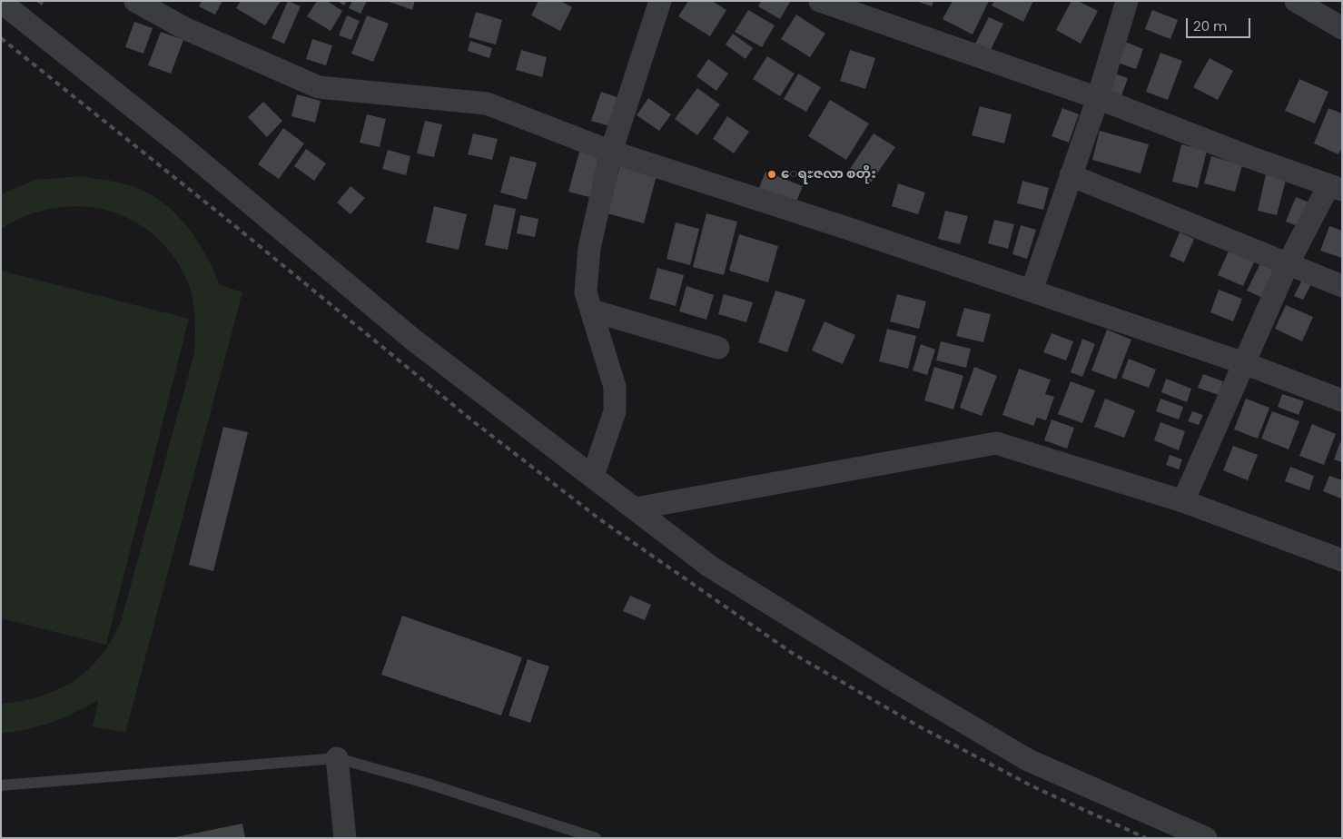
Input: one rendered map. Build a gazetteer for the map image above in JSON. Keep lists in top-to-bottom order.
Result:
{
  "places": ["ေရႊဇလာ စတိုး"],
  "scale_bar": "20 m"
}
